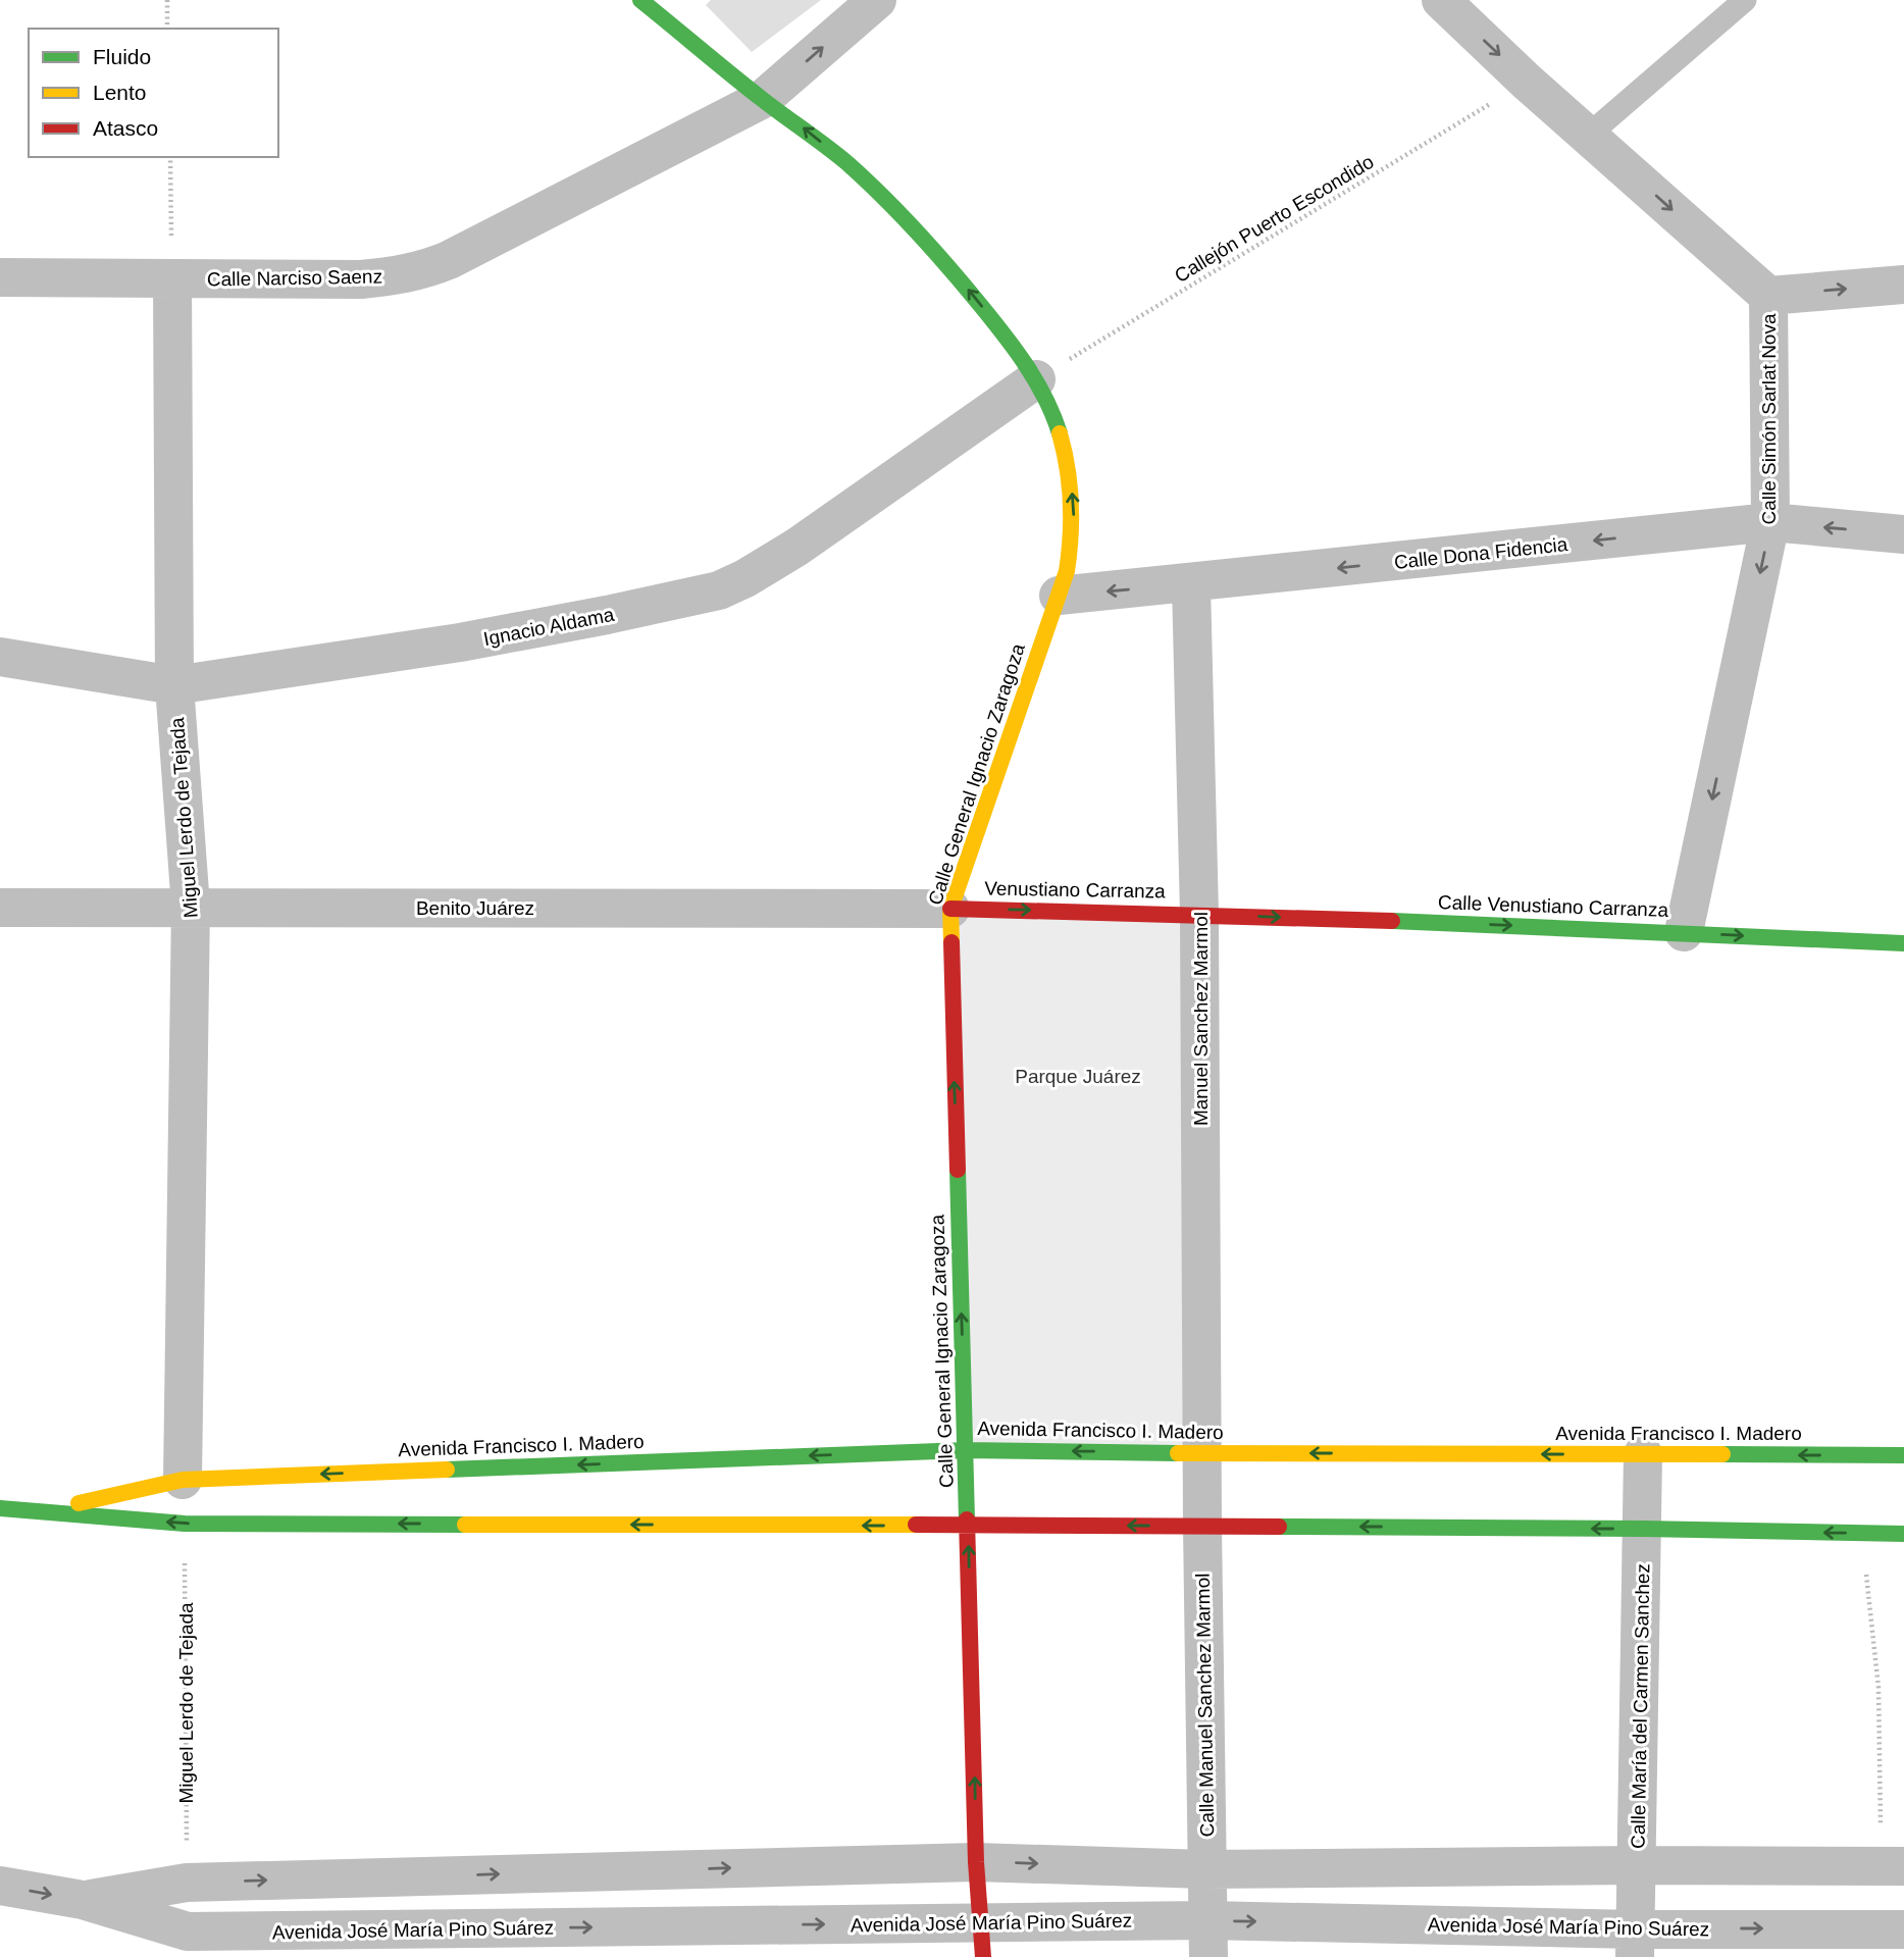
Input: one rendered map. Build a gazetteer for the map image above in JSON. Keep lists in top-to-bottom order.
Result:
{
  "streets": {
    "street": [
      "Calle Narciso Saenz",
      "Calle Simón Sarlat Nova",
      "Calle Dona Fidencia",
      "Ignacio Aldama",
      "Calle General Ignacio Zaragoza",
      "Miguel Lerdo de Tejada",
      "Venustiano Carranza",
      "Calle Venustiano Carranza",
      "Benito Juárez",
      "Manuel Sanchez Marmol",
      "Avenida Francisco I. Madero",
      "Calle Manuel Sanchez Marmol",
      "Calle María del Carmen Sanchez",
      "Avenida José María Pino Suárez"
    ],
    "path": ["Callejón Puerto Escondido"]
  },
  "crossings": [
    ["Callejón Puerto Escondido", "Calle Simón Sarlat Nova"],
    ["Callejón Puerto Escondido", "Ignacio Aldama"],
    ["Callejón Puerto Escondido", "Calle General Ignacio Zaragoza"],
    ["Calle Narciso Saenz", "Calle General Ignacio Zaragoza"],
    ["Calle Narciso Saenz", "Miguel Lerdo de Tejada"],
    ["Calle Simón Sarlat Nova", "Calle Dona Fidencia"],
    ["Calle Simón Sarlat Nova", "Calle Venustiano Carranza"],
    ["Calle Dona Fidencia", "Calle General Ignacio Zaragoza"],
    ["Calle Dona Fidencia", "Manuel Sanchez Marmol"],
    ["Ignacio Aldama", "Calle General Ignacio Zaragoza"],
    ["Ignacio Aldama", "Miguel Lerdo de Tejada"],
    ["Calle General Ignacio Zaragoza", "Venustiano Carranza"],
    ["Calle General Ignacio Zaragoza", "Benito Juárez"],
    ["Calle General Ignacio Zaragoza", "Avenida Francisco I. Madero"],
    ["Calle General Ignacio Zaragoza", "Avenida José María Pino Suárez"],
    ["Miguel Lerdo de Tejada", "Benito Juárez"],
    ["Miguel Lerdo de Tejada", "Avenida Francisco I. Madero"],
    ["Miguel Lerdo de Tejada", "Avenida José María Pino Suárez"],
    ["Venustiano Carranza", "Calle Venustiano Carranza"],
    ["Venustiano Carranza", "Benito Juárez"],
    ["Venustiano Carranza", "Manuel Sanchez Marmol"],
    ["Calle Venustiano Carranza", "Manuel Sanchez Marmol"],
    ["Manuel Sanchez Marmol", "Avenida Francisco I. Madero"],
    ["Manuel Sanchez Marmol", "Calle Manuel Sanchez Marmol"],
    ["Avenida Francisco I. Madero", "Calle Manuel Sanchez Marmol"],
    ["Avenida Francisco I. Madero", "Calle María del Carmen Sanchez"],
    ["Calle Manuel Sanchez Marmol", "Avenida José María Pino Suárez"],
    ["Calle María del Carmen Sanchez", "Avenida José María Pino Suárez"]
  ],
  "one_way": [
    "Calle Simón Sarlat Nova",
    "Calle Dona Fidencia",
    "Calle General Ignacio Zaragoza",
    "Venustiano Carranza",
    "Calle Venustiano Carranza",
    "Avenida Francisco I. Madero"
  ],
  "parks": ["Parque Juárez"],
  "legend": ["Fluido", "Lento", "Atasco"]
}
